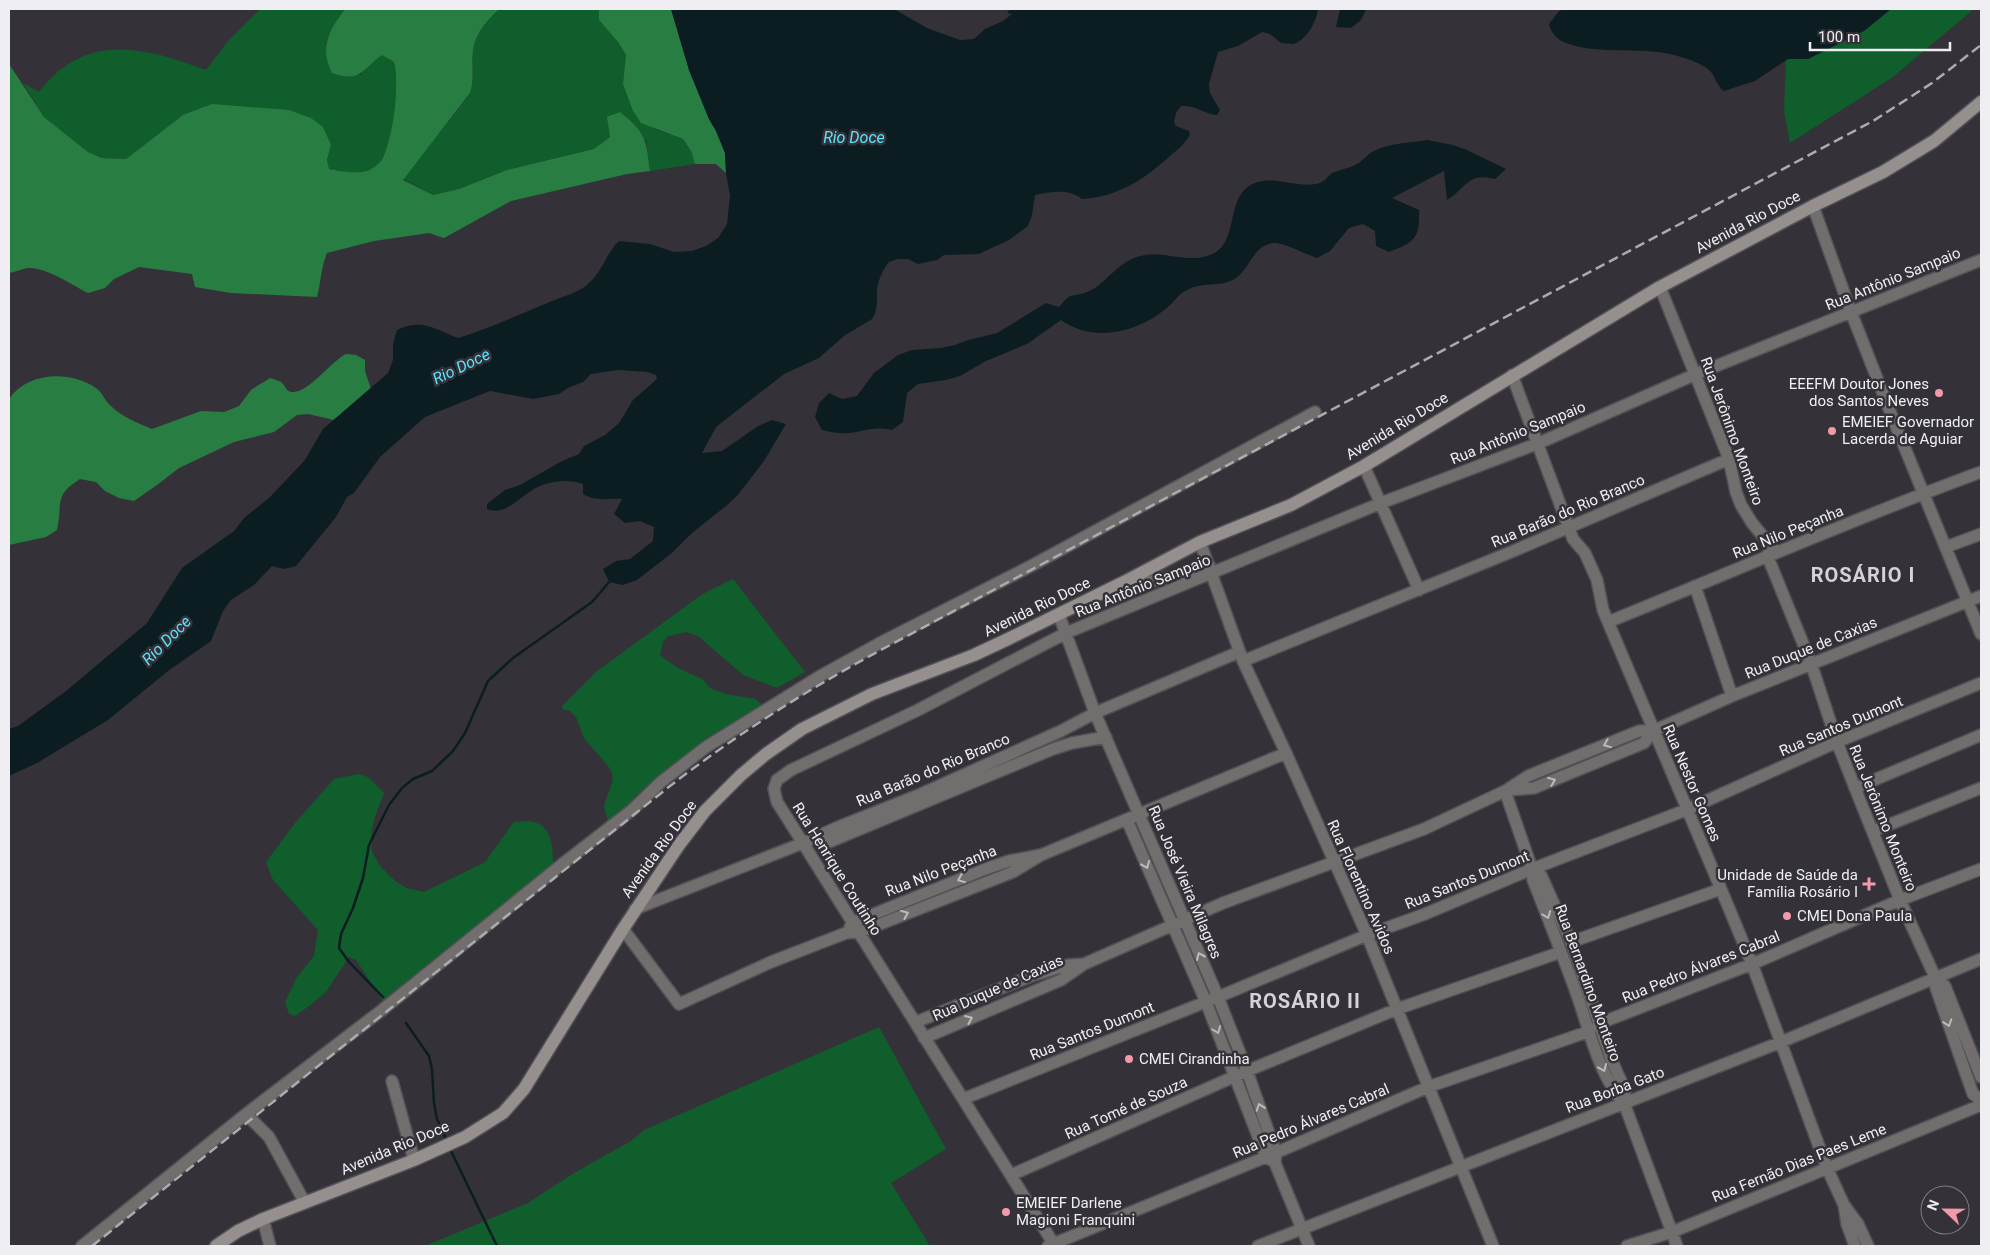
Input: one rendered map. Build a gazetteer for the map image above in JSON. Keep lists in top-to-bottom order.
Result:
{
  "streets": {
    "street": [
      "Avenida Rio Doce",
      "Rua Antônio Sampaio",
      "Rua Jerônimo Monteiro",
      "Rua Barão do Rio Branco",
      "Rua Nilo Peçanha",
      "Rua Duque de Caxias",
      "Rua Santos Dumont",
      "Rua Nestor Gomes",
      "Rua Henrique Coutinho",
      "Rua José Vieira Milagres",
      "Rua Florentino Avidos",
      "Rua Pedro Álvares Cabral",
      "Rua Bernardino Monteiro",
      "Rua Borba Gato",
      "Rua Tomé de Souza",
      "Rua Fernão Dias Paes Leme"
    ]
  },
  "crossings": [
    ["Avenida Rio Doce", "Rua Jerônimo Monteiro"],
    ["Avenida Rio Doce", "Rua Barão do Rio Branco"],
    ["Avenida Rio Doce", "Rua Nilo Peçanha"],
    ["Avenida Rio Doce", "Rua Nestor Gomes"],
    ["Avenida Rio Doce", "Rua José Vieira Milagres"],
    ["Avenida Rio Doce", "Rua Florentino Avidos"],
    ["Rua Antônio Sampaio", "Rua Jerônimo Monteiro"],
    ["Rua Antônio Sampaio", "Rua Nestor Gomes"],
    ["Rua Antônio Sampaio", "Rua Henrique Coutinho"],
    ["Rua Antônio Sampaio", "Rua José Vieira Milagres"],
    ["Rua Antônio Sampaio", "Rua Florentino Avidos"],
    ["Rua Jerônimo Monteiro", "Rua Barão do Rio Branco"],
    ["Rua Jerônimo Monteiro", "Rua Nilo Peçanha"],
    ["Rua Jerônimo Monteiro", "Rua Duque de Caxias"],
    ["Rua Jerônimo Monteiro", "Rua Santos Dumont"],
    ["Rua Jerônimo Monteiro", "Rua Pedro Álvares Cabral"],
    ["Rua Jerônimo Monteiro", "Rua Borba Gato"],
    ["Rua Barão do Rio Branco", "Rua Nestor Gomes"],
    ["Rua Barão do Rio Branco", "Rua Henrique Coutinho"],
    ["Rua Barão do Rio Branco", "Rua José Vieira Milagres"],
    ["Rua Barão do Rio Branco", "Rua Florentino Avidos"],
    ["Rua Nilo Peçanha", "Rua Nestor Gomes"],
    ["Rua Nilo Peçanha", "Rua Henrique Coutinho"],
    ["Rua Nilo Peçanha", "Rua José Vieira Milagres"],
    ["Rua Nilo Peçanha", "Rua Florentino Avidos"],
    ["Rua Duque de Caxias", "Rua Nestor Gomes"],
    ["Rua Duque de Caxias", "Rua Henrique Coutinho"],
    ["Rua Duque de Caxias", "Rua José Vieira Milagres"],
    ["Rua Duque de Caxias", "Rua Florentino Avidos"],
    ["Rua Duque de Caxias", "Rua Bernardino Monteiro"],
    ["Rua Santos Dumont", "Rua Nestor Gomes"],
    ["Rua Santos Dumont", "Rua Henrique Coutinho"],
    ["Rua Santos Dumont", "Rua José Vieira Milagres"],
    ["Rua Santos Dumont", "Rua Florentino Avidos"],
    ["Rua Santos Dumont", "Rua Bernardino Monteiro"],
    ["Rua Nestor Gomes", "Rua Pedro Álvares Cabral"],
    ["Rua Nestor Gomes", "Rua Borba Gato"],
    ["Rua Nestor Gomes", "Rua Fernão Dias Paes Leme"],
    ["Rua Henrique Coutinho", "Rua José Vieira Milagres"],
    ["Rua Henrique Coutinho", "Rua Pedro Álvares Cabral"],
    ["Rua Henrique Coutinho", "Rua Tomé de Souza"],
    ["Rua José Vieira Milagres", "Rua Pedro Álvares Cabral"],
    ["Rua José Vieira Milagres", "Rua Borba Gato"],
    ["Rua José Vieira Milagres", "Rua Tomé de Souza"],
    ["Rua Florentino Avidos", "Rua Pedro Álvares Cabral"],
    ["Rua Florentino Avidos", "Rua Borba Gato"],
    ["Rua Florentino Avidos", "Rua Tomé de Souza"],
    ["Rua Pedro Álvares Cabral", "Rua Bernardino Monteiro"],
    ["Rua Bernardino Monteiro", "Rua Borba Gato"],
    ["Rua Bernardino Monteiro", "Rua Tomé de Souza"],
    ["Rua Bernardino Monteiro", "Rua Fernão Dias Paes Leme"]
  ],
  "districts": ["ROSÁRIO I", "ROSÁRIO II"],
  "water": ["Rio Doce"],
  "places": {
    "other": [
      "EEEFM Doutor Jones dos Santos Neves",
      "EMEIEF Governador Lacerda de Aguiar",
      "CMEI Dona Paula",
      "CMEI Cirandinha",
      "EMEIEF Darlene Magioni Franquini"
    ],
    "health": ["Unidade de Saúde da Família Rosário I"]
  },
  "scale_bar": "100 m",
  "north": "left"
}
